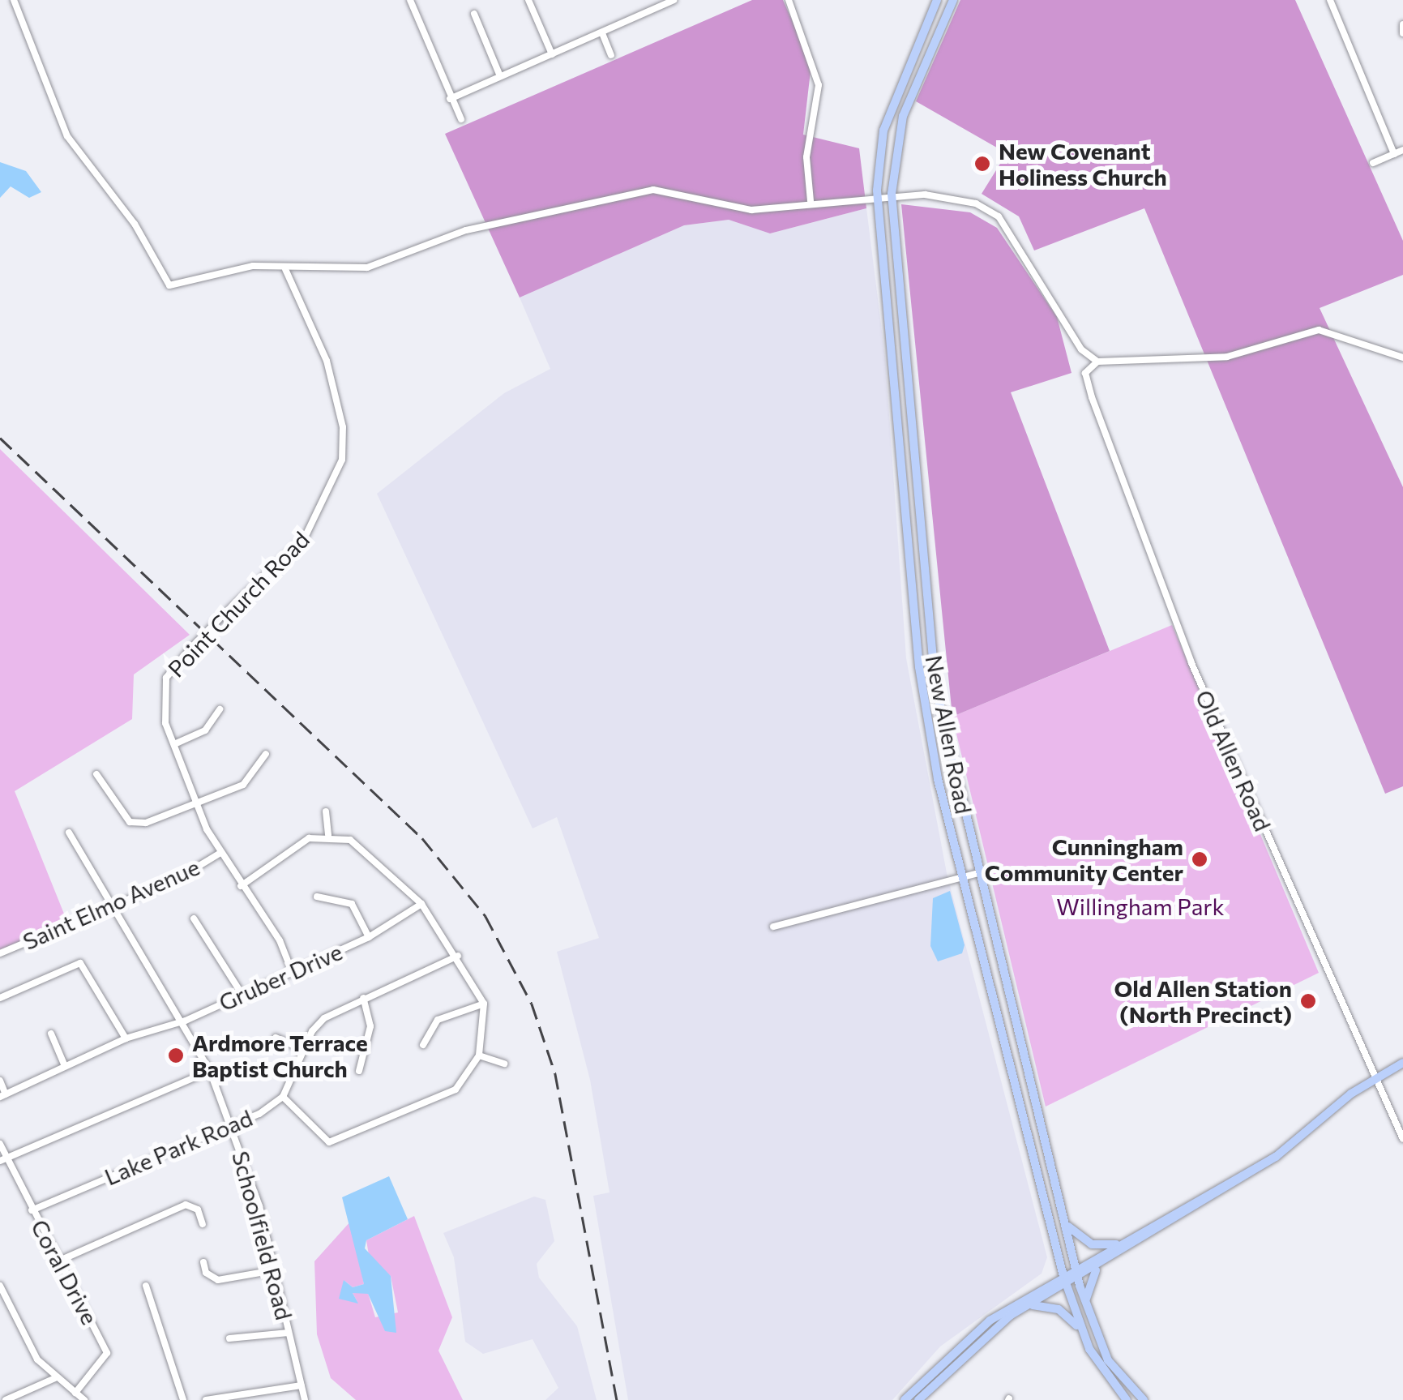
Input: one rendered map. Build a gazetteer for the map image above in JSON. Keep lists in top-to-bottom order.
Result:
{
  "streets": {
    "main road": ["New Allen Road"],
    "street": [
      "Point Church Road",
      "Old Allen Road",
      "Saint Elmo Avenue",
      "Gruber Drive",
      "Lake Park Road",
      "Schoolfield Road",
      "Coral Drive"
    ]
  },
  "crossings": [
    ["Point Church Road", "Saint Elmo Avenue"],
    ["Point Church Road", "Gruber Drive"],
    ["Saint Elmo Avenue", "Schoolfield Road"],
    ["Gruber Drive", "Schoolfield Road"],
    ["Lake Park Road", "Schoolfield Road"],
    ["Lake Park Road", "Coral Drive"]
  ],
  "parks": ["Willingham Park"],
  "places": [
    "New Covenant Holiness Church",
    "Cunningham Community Center",
    "Old Allen Station (North Precinct)",
    "Ardmore Terrace Baptist Church"
  ]
}
